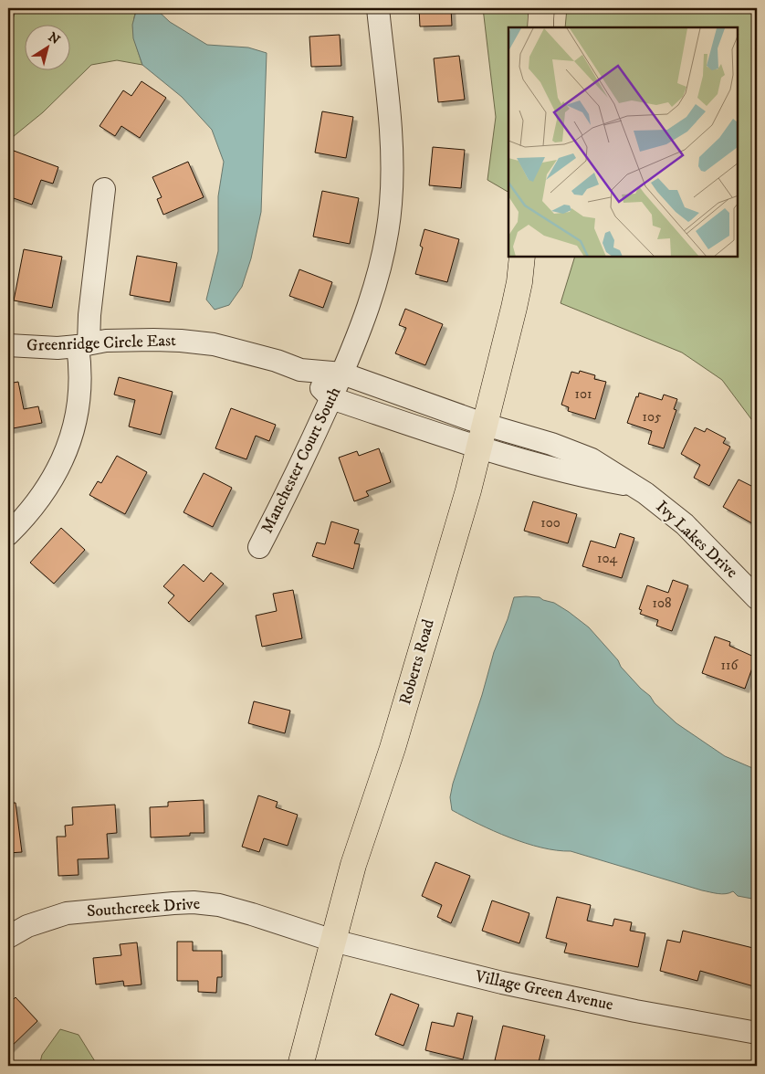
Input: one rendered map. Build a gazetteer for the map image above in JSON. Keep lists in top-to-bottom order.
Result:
{
  "streets": {
    "main road": ["Roberts Road"],
    "street": [
      "Greenridge Circle East",
      "Manchester Court South",
      "Ivy Lakes Drive",
      "Southcreek Drive",
      "Village Green Avenue"
    ]
  },
  "crossings": [
    ["Greenridge Circle East", "Manchester Court South"],
    ["Greenridge Circle East", "Ivy Lakes Drive"],
    ["Greenridge Circle East", "Roberts Road"],
    ["Ivy Lakes Drive", "Roberts Road"],
    ["Roberts Road", "Southcreek Drive"],
    ["Roberts Road", "Village Green Avenue"],
    ["Southcreek Drive", "Village Green Avenue"]
  ],
  "house_numbers": [
    "101",
    "105",
    "100",
    "104",
    "108",
    "116"
  ],
  "north": "top right"
}
